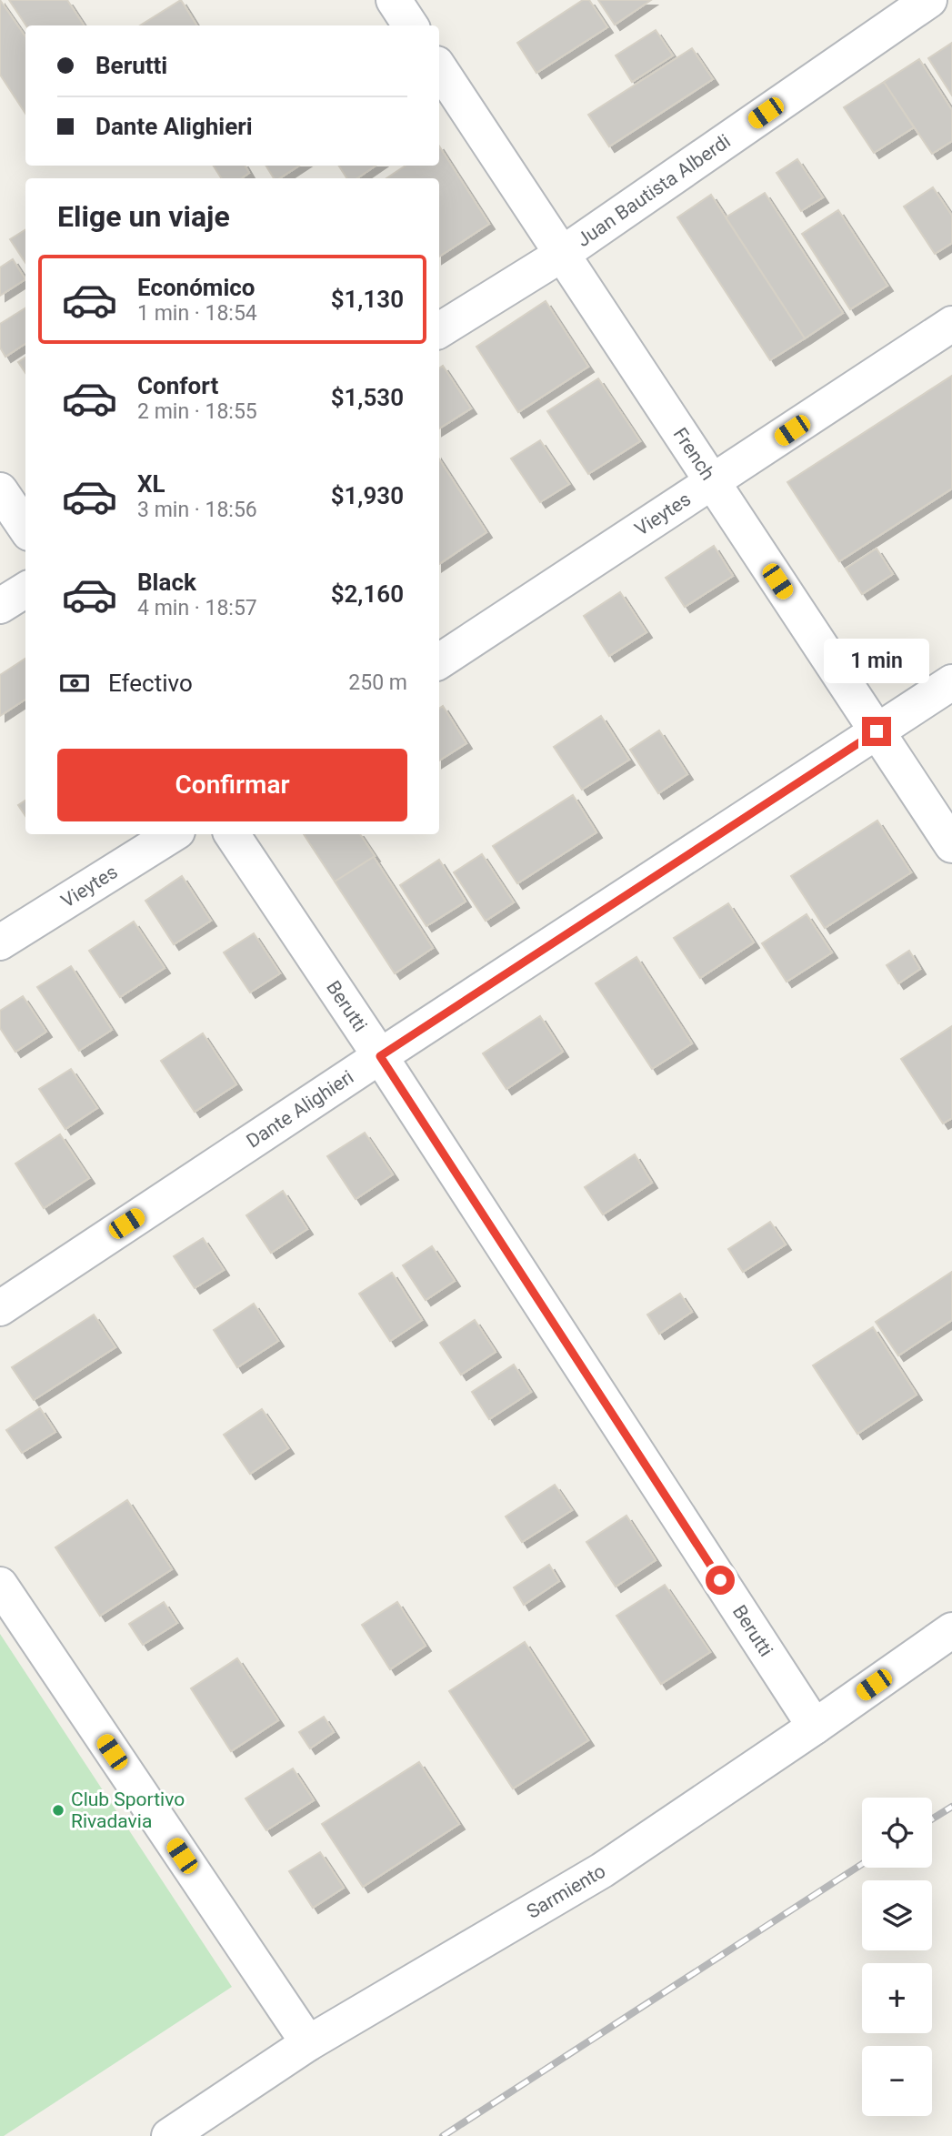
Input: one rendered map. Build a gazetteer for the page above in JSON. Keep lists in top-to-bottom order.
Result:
{
  "streets": {
    "street": [
      "Juan Bautista Alberdi",
      "French",
      "Vieytes",
      "Berutti",
      "Dante Alighieri",
      "Sarmiento"
    ]
  },
  "crossings": [
    ["Juan Bautista Alberdi", "French"],
    ["French", "Vieytes"],
    ["French", "Dante Alighieri"],
    ["Berutti", "Dante Alighieri"],
    ["Berutti", "Sarmiento"]
  ],
  "places": ["Club Sportivo Rivadavia"],
  "page": {
    "banner": ["Berutti", "Dante Alighieri"],
    "heading": "Elige un viaje",
    "list": [
      {
        "name": "Económico",
        "note": "1 min · 18:54",
        "value": "$1,130"
      },
      {
        "name": "Confort",
        "note": "2 min · 18:55",
        "value": "$1,530"
      },
      {
        "name": "XL",
        "note": "3 min · 18:56",
        "value": "$1,930"
      },
      {
        "name": "Black",
        "note": "4 min · 18:57",
        "value": "$2,160"
      }
    ],
    "bubble": "1 min",
    "pay": ["Efectivo", "250 m"],
    "buttons": "Confirmar",
    "map_buttons": ["+", "−"]
  }
}
